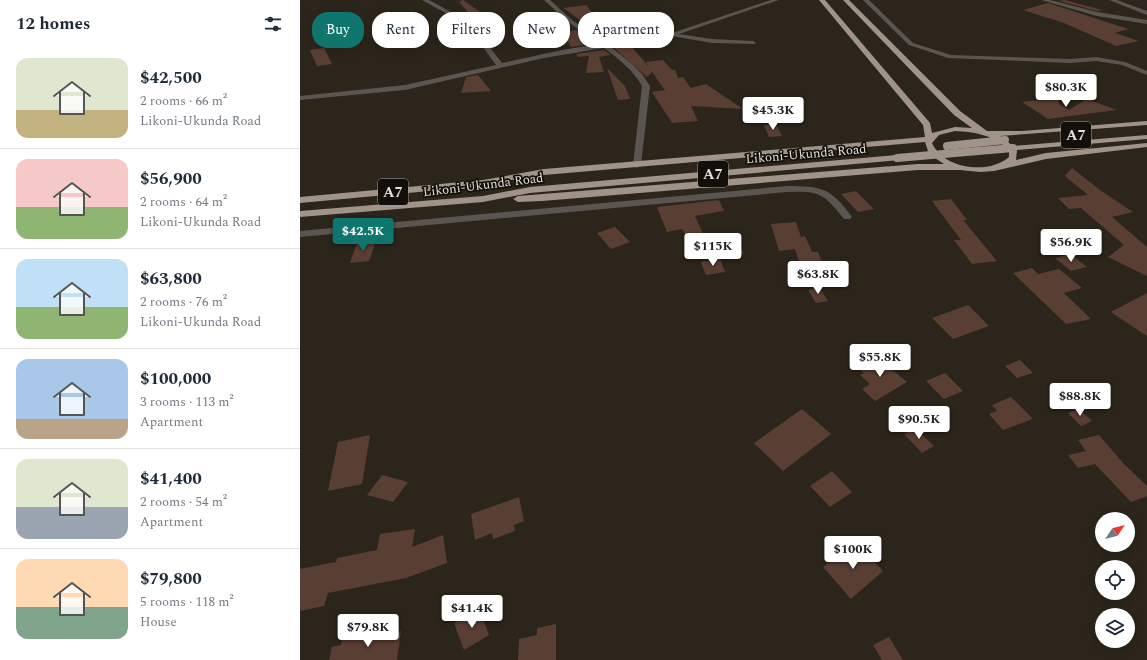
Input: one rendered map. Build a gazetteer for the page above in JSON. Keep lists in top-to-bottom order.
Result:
{
  "streets": {
    "highway": ["A7", "Likoni-Ukunda Road"]
  },
  "north": "top right",
  "page": {
    "heading": "12 homes",
    "chip": [
      "Buy",
      "Rent",
      "Filters",
      "New",
      "Apartment"
    ],
    "list": [
      {
        "name": "$42,500",
        "note": "2 rooms · 66 m² · Likoni-Ukunda Road"
      },
      {
        "name": "$56,900",
        "note": "2 rooms · 64 m² · Likoni-Ukunda Road"
      },
      {
        "name": "$63,800",
        "note": "2 rooms · 76 m² · Likoni-Ukunda Road"
      },
      {
        "name": "$100,000",
        "note": "3 rooms · 113 m² · Apartment"
      },
      {
        "name": "$41,400",
        "note": "2 rooms · 54 m² · Apartment"
      },
      {
        "name": "$79,800",
        "note": "5 rooms · 118 m² · House"
      }
    ],
    "price": [
      "$80.3K",
      "$45.3K",
      "$42.5K",
      "$56.9K",
      "$115K",
      "$63.8K",
      "$55.8K",
      "$88.8K",
      "$90.5K",
      "$100K",
      "$41.4K",
      "$79.8K"
    ]
  }
}
